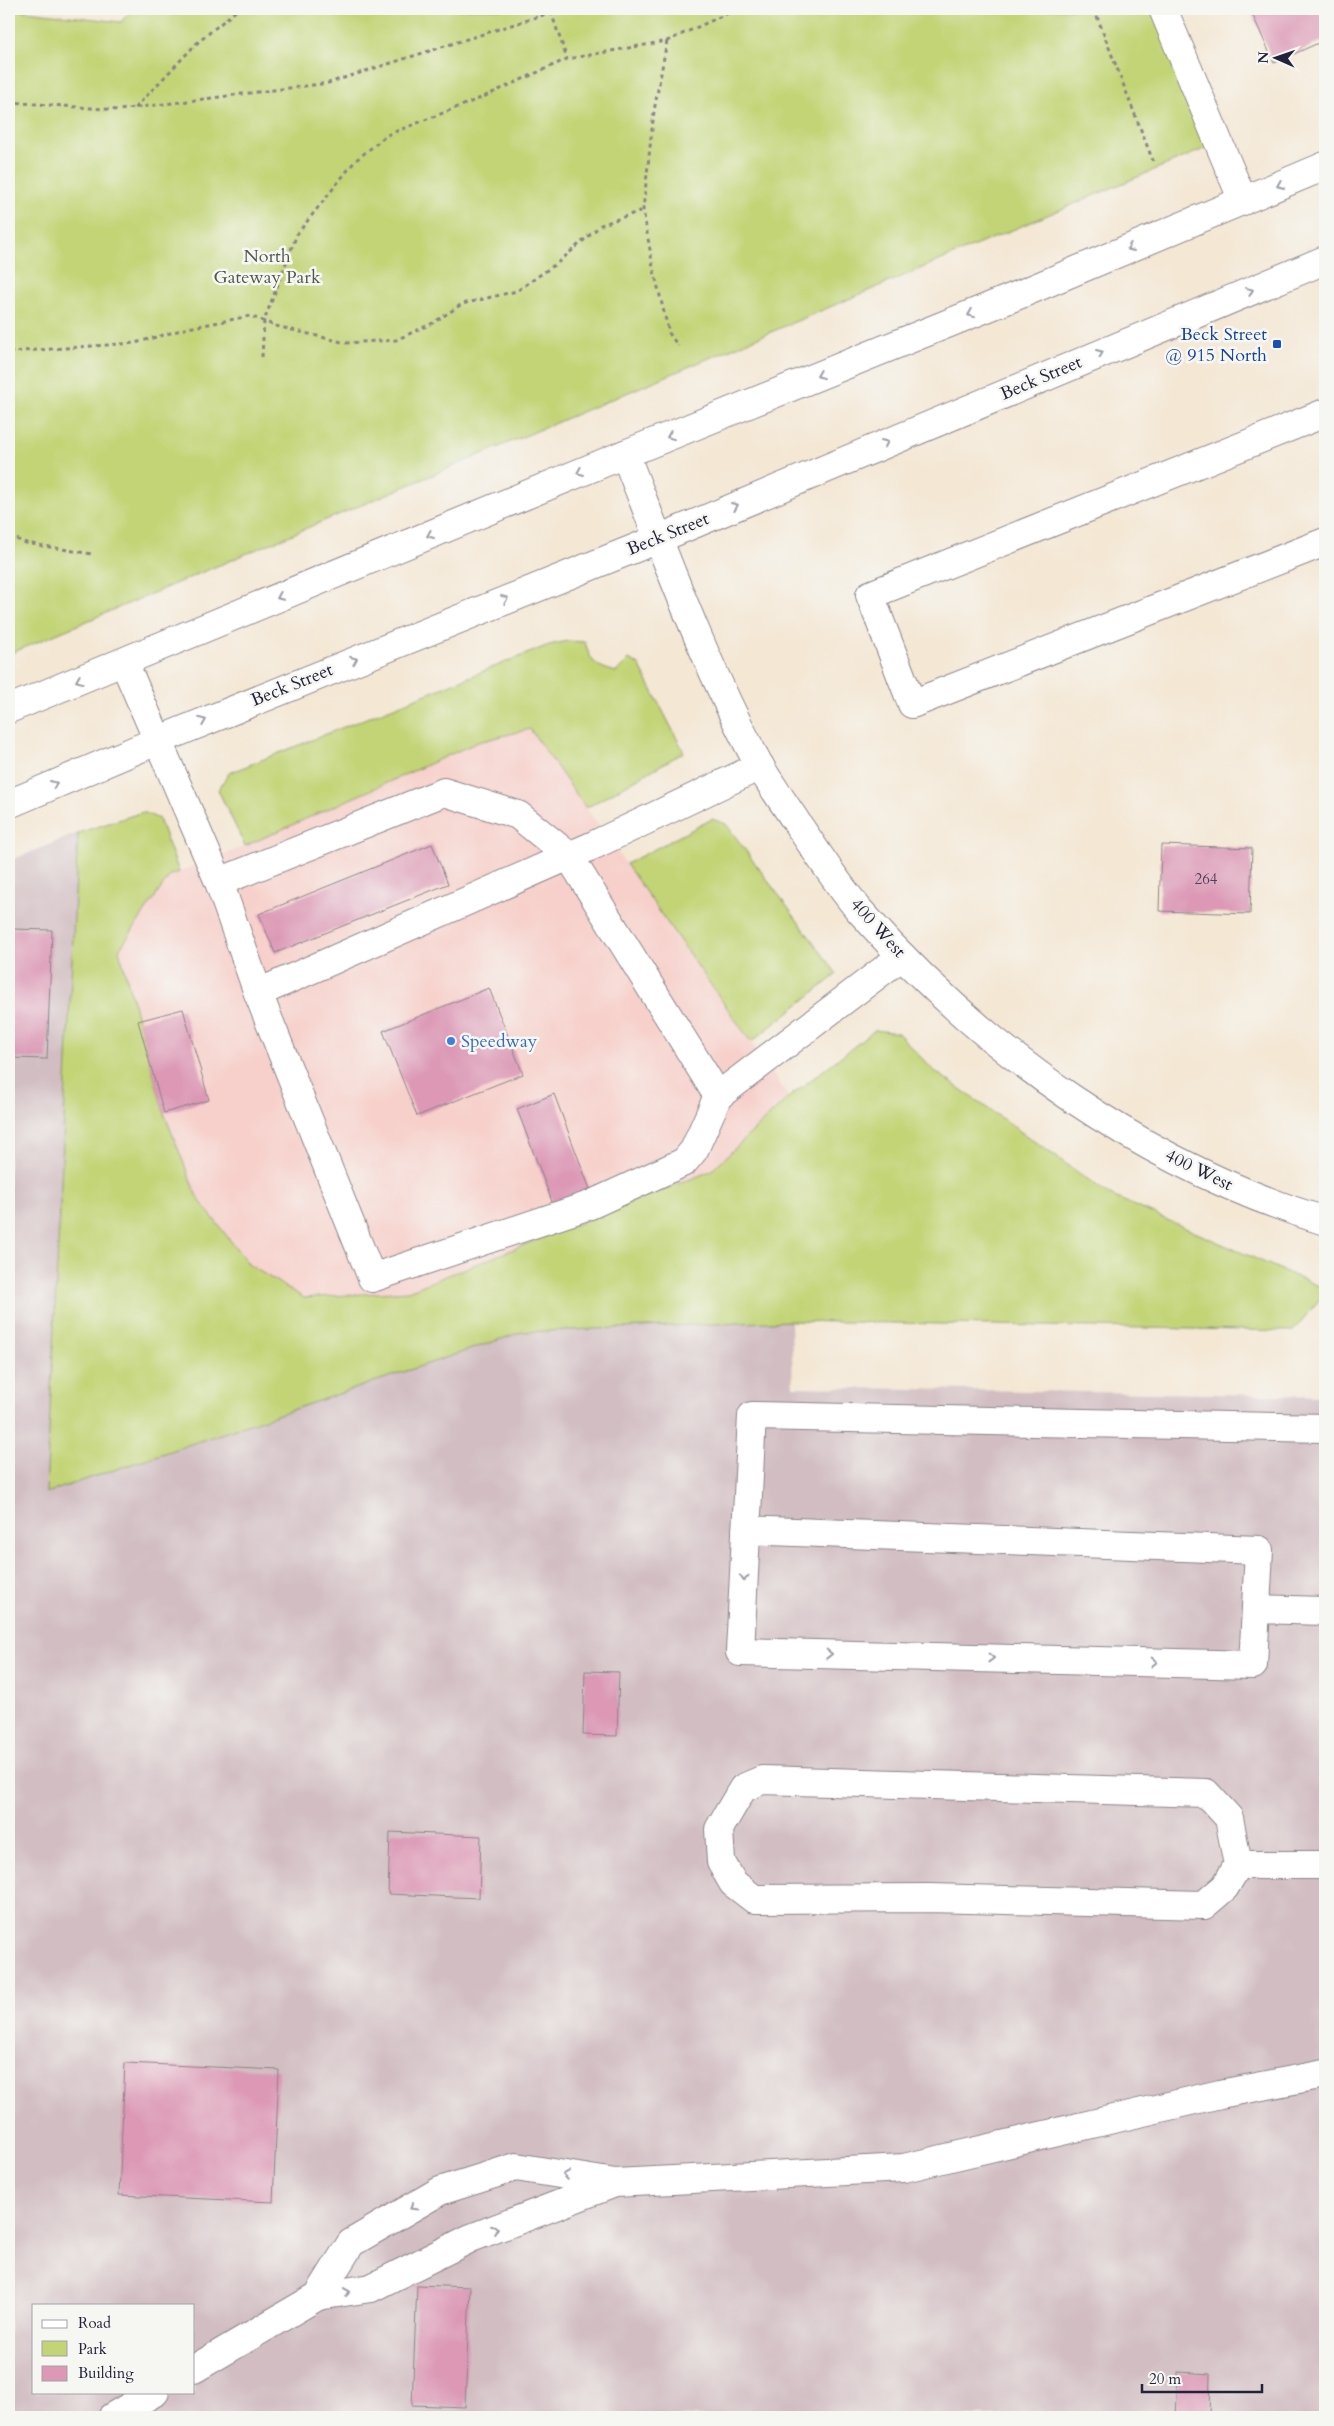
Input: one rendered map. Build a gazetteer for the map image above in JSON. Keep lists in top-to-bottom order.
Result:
{
  "streets": {
    "main road": ["Beck Street", "400 West"]
  },
  "crossings": [
    ["Beck Street", "400 West"]
  ],
  "parks": ["North Gateway Park"],
  "places": {
    "transit": ["Beck Street @ 915 North"],
    "other": ["Speedway"]
  },
  "house_numbers": ["264"],
  "legend": ["Road", "Park", "Building"],
  "scale_bar": "20 m",
  "north": "left"
}
